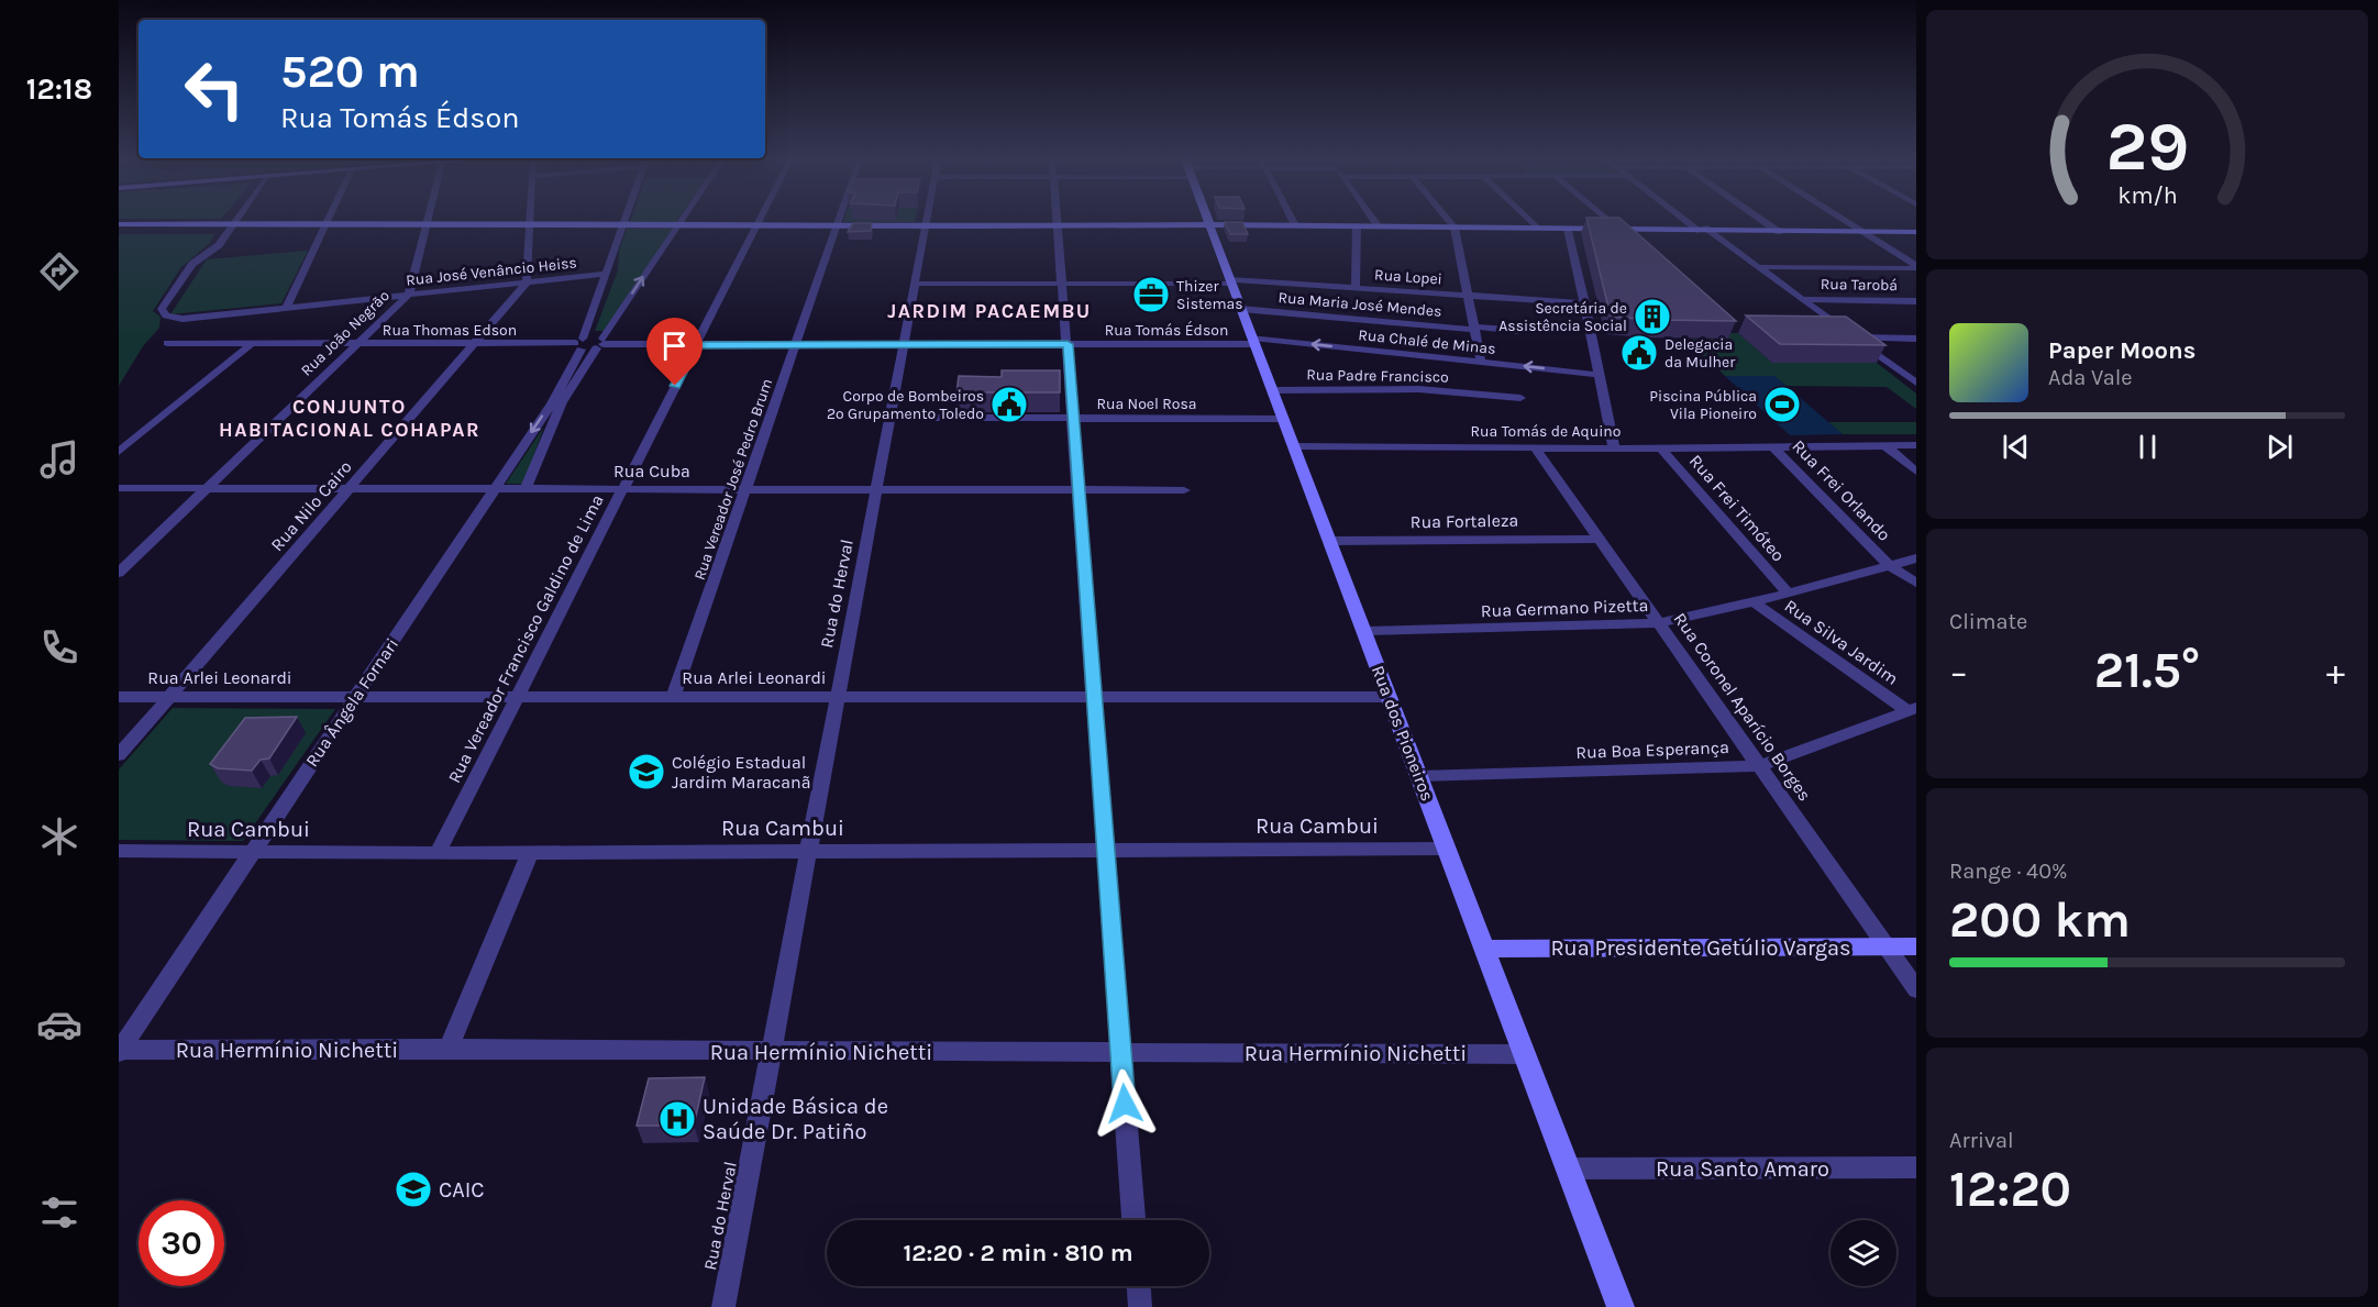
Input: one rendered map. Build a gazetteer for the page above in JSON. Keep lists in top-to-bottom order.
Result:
{
  "streets": {
    "main road": ["Rua dos Pioneiros", "Rua Presidente Getúlio Vargas"],
    "street": [
      "Rua José Venâncio Heiss",
      "Rua Lopei",
      "Rua Tarobá",
      "Rua Maria José Mendes",
      "Rua Thomas Edson",
      "Rua Tomás Édson",
      "Rua João Negrão",
      "Rua Chalé de Minas",
      "Rua Padre Francisco",
      "Rua Noel Rosa",
      "Rua Tomás de Aquino",
      "Rua Cuba",
      "Rua Vereador José Pedro Brum",
      "Rua Frei Orlando",
      "Rua Nilo Cairo",
      "Rua Frei Timóteo",
      "Rua Fortaleza",
      "Rua do Herval",
      "Rua Germano Pizetta",
      "Rua Vereador Francisco Galdino de Lima",
      "Rua Silva Jardim",
      "Rua Arlei Leonardi",
      "Rua Ângela Fornari",
      "Rua Coronel Aparício Borges",
      "Rua Boa Esperança",
      "Rua Cambui",
      "Rua Hermínio Nichetti",
      "Rua Santo Amaro"
    ]
  },
  "crossings": [
    ["Rua José Venâncio Heiss", "Rua João Negrão"],
    ["Rua José Venâncio Heiss", "Rua Nilo Cairo"],
    ["Rua José Venâncio Heiss", "Rua Ângela Fornari"],
    ["Rua Lopei", "Rua do Herval"],
    ["Rua Lopei", "Rua dos Pioneiros"],
    ["Rua Maria José Mendes", "Rua dos Pioneiros"],
    ["Rua Thomas Edson", "Rua Tomás Édson"],
    ["Rua Thomas Edson", "Rua João Negrão"],
    ["Rua Thomas Edson", "Rua Nilo Cairo"],
    ["Rua Thomas Edson", "Rua Ângela Fornari"],
    ["Rua Tomás Édson", "Rua Chalé de Minas"],
    ["Rua Tomás Édson", "Rua Vereador José Pedro Brum"],
    ["Rua Tomás Édson", "Rua do Herval"],
    ["Rua Tomás Édson", "Rua Vereador Francisco Galdino de Lima"],
    ["Rua Tomás Édson", "Rua Ângela Fornari"],
    ["Rua Tomás Édson", "Rua dos Pioneiros"],
    ["Rua João Negrão", "Rua Cuba"],
    ["Rua Chalé de Minas", "Rua dos Pioneiros"],
    ["Rua Padre Francisco", "Rua dos Pioneiros"],
    ["Rua Noel Rosa", "Rua do Herval"],
    ["Rua Noel Rosa", "Rua dos Pioneiros"],
    ["Rua Tomás de Aquino", "Rua Frei Orlando"],
    ["Rua Tomás de Aquino", "Rua Frei Timóteo"],
    ["Rua Tomás de Aquino", "Rua Coronel Aparício Borges"],
    ["Rua Tomás de Aquino", "Rua dos Pioneiros"],
    ["Rua Cuba", "Rua Vereador José Pedro Brum"],
    ["Rua Cuba", "Rua Nilo Cairo"],
    ["Rua Cuba", "Rua do Herval"],
    ["Rua Cuba", "Rua Vereador Francisco Galdino de Lima"],
    ["Rua Cuba", "Rua Ângela Fornari"],
    ["Rua Vereador José Pedro Brum", "Rua Arlei Leonardi"],
    ["Rua Frei Orlando", "Rua Germano Pizetta"],
    ["Rua Nilo Cairo", "Rua Arlei Leonardi"],
    ["Rua Frei Timóteo", "Rua Germano Pizetta"],
    ["Rua Fortaleza", "Rua Coronel Aparício Borges"],
    ["Rua Fortaleza", "Rua dos Pioneiros"],
    ["Rua do Herval", "Rua Arlei Leonardi"],
    ["Rua do Herval", "Rua Cambui"],
    ["Rua do Herval", "Rua Hermínio Nichetti"],
    ["Rua Germano Pizetta", "Rua Silva Jardim"],
    ["Rua Germano Pizetta", "Rua Coronel Aparício Borges"],
    ["Rua Germano Pizetta", "Rua dos Pioneiros"],
    ["Rua Vereador Francisco Galdino de Lima", "Rua Arlei Leonardi"],
    ["Rua Vereador Francisco Galdino de Lima", "Rua Cambui"],
    ["Rua Silva Jardim", "Rua Boa Esperança"],
    ["Rua Arlei Leonardi", "Rua Ângela Fornari"],
    ["Rua Arlei Leonardi", "Rua dos Pioneiros"],
    ["Rua Ângela Fornari", "Rua Cambui"],
    ["Rua Ângela Fornari", "Rua Hermínio Nichetti"],
    ["Rua Coronel Aparício Borges", "Rua Boa Esperança"],
    ["Rua Coronel Aparício Borges", "Rua Presidente Getúlio Vargas"],
    ["Rua dos Pioneiros", "Rua Boa Esperança"],
    ["Rua dos Pioneiros", "Rua Cambui"],
    ["Rua dos Pioneiros", "Rua Presidente Getúlio Vargas"],
    ["Rua dos Pioneiros", "Rua Hermínio Nichetti"],
    ["Rua dos Pioneiros", "Rua Santo Amaro"]
  ],
  "one_way": ["Rua Chalé de Minas"],
  "districts": ["JARDIM PACAEMBU", "CONJUNTO HABITACIONAL COHAPAR"],
  "places": {
    "office": ["Thizer Sistemas"],
    "building": ["Secretária de Assistência Social"],
    "public building": ["Delegacia da Mulher", "Corpo de Bombeiros 2º Grupamento Toledo"],
    "sports": ["Piscina Pública Vila Pioneiro"],
    "school or university": ["Colégio Estadual Jardim Maracanã", "CAIC"],
    "hospital": ["Unidade Básica de Saúde Dr. Patiño"]
  },
  "page": {
    "tabs": "12:18",
    "turn": ["520 m", "Rua Tomás Édson"],
    "song": ["Paper Moons", "Ada Vale"],
    "tile": [
      "Climate",
      ["Range · 40%", "200 km"],
      ["Arrival", "12:20"]
    ],
    "heat": ["−", "21.5°", "+"],
    "limit": "30",
    "trip": "12:20 · 2 min · 810 m",
    "gauge": ["29", "km/h"]
  }
}
